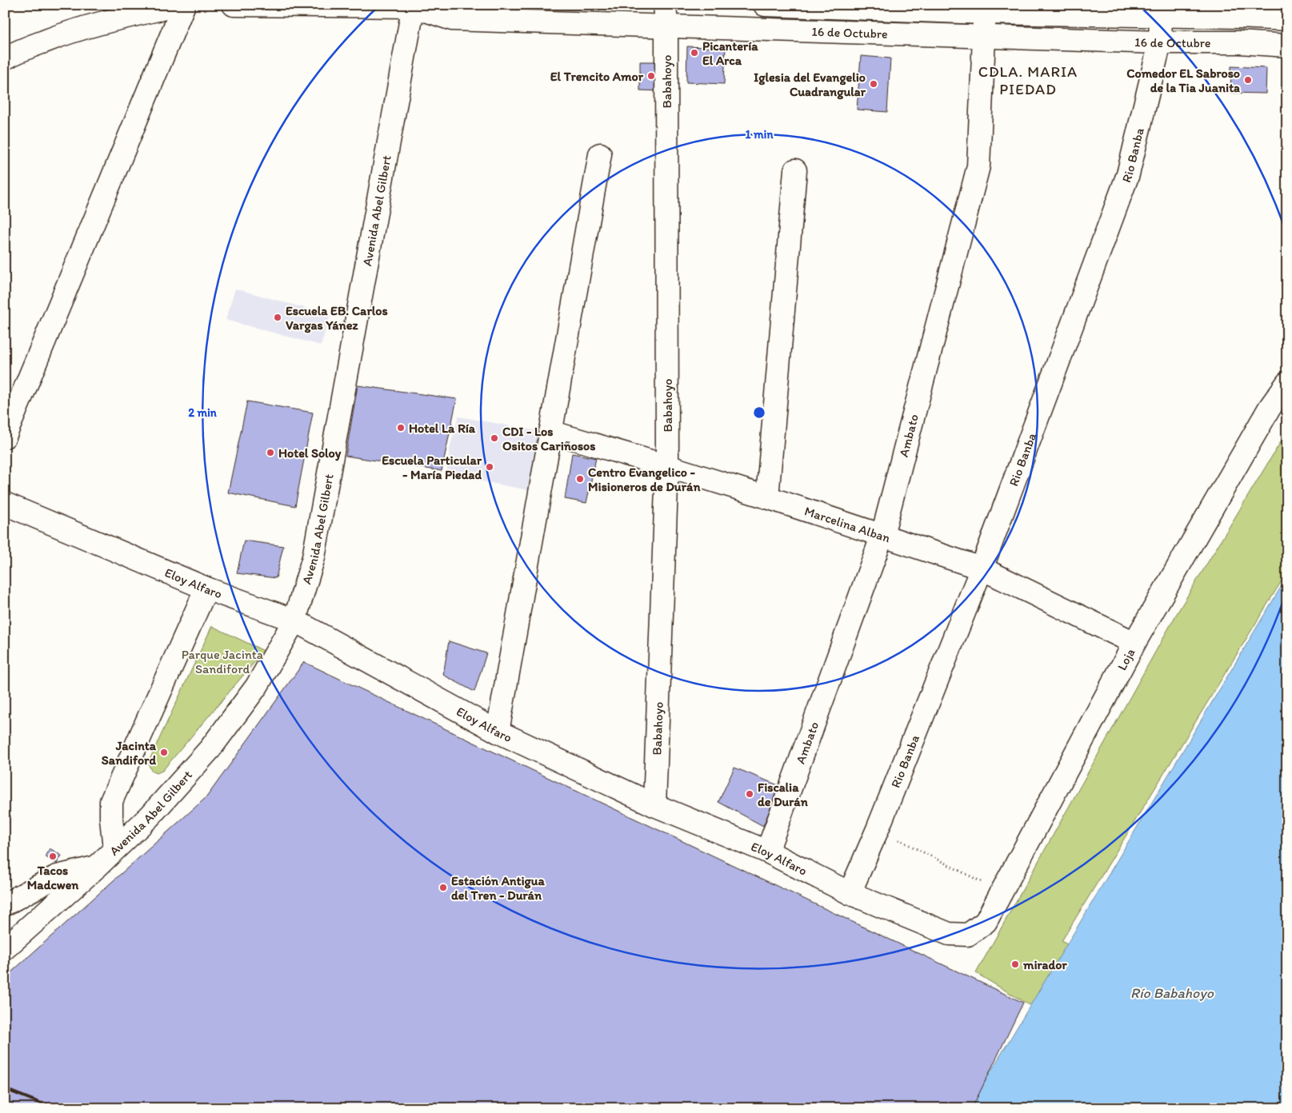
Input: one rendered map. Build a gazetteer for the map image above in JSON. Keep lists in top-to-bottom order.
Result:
{
  "streets": {
    "street": [
      "16 de Octubre",
      "Babahoyo",
      "Rio Banba",
      "Avenida Abel Gilbert",
      "Ambato",
      "Marcelina Alban",
      "Eloy Alfaro",
      "Loja"
    ]
  },
  "crossings": [
    ["16 de Octubre", "Babahoyo"],
    ["16 de Octubre", "Rio Banba"],
    ["16 de Octubre", "Avenida Abel Gilbert"],
    ["16 de Octubre", "Ambato"],
    ["Babahoyo", "Marcelina Alban"],
    ["Babahoyo", "Eloy Alfaro"],
    ["Rio Banba", "Marcelina Alban"],
    ["Rio Banba", "Eloy Alfaro"],
    ["Avenida Abel Gilbert", "Eloy Alfaro"],
    ["Ambato", "Marcelina Alban"],
    ["Ambato", "Eloy Alfaro"],
    ["Marcelina Alban", "Loja"],
    ["Eloy Alfaro", "Loja"]
  ],
  "districts": ["CDLA. MARIA PIEDAD"],
  "water": ["Río Babahoyo"],
  "parks": ["Parque Jacinta Sandiford"],
  "places": [
    "Picantería El Arca",
    "El Trencito Amor",
    "Comedor EL Sabroso de la Tia Juanita",
    "Iglesia del Evangelio Cuadrangular",
    "Escuela EB. Carlos Vargas Yánez",
    "Hotel La Ría",
    "CDI - Los Ositos Cariñosos",
    "Hotel Soloy",
    "Escuela Particular - María Piedad",
    "Centro Evangelico - Misioneros de Durán",
    "Jacinta Sandiford",
    "Fiscalia de Durán",
    "Tacos Madcwen",
    "Estación Antigua del Tren - Durán",
    "mirador"
  ],
  "rings": ["1 min", "2 min"]
}
